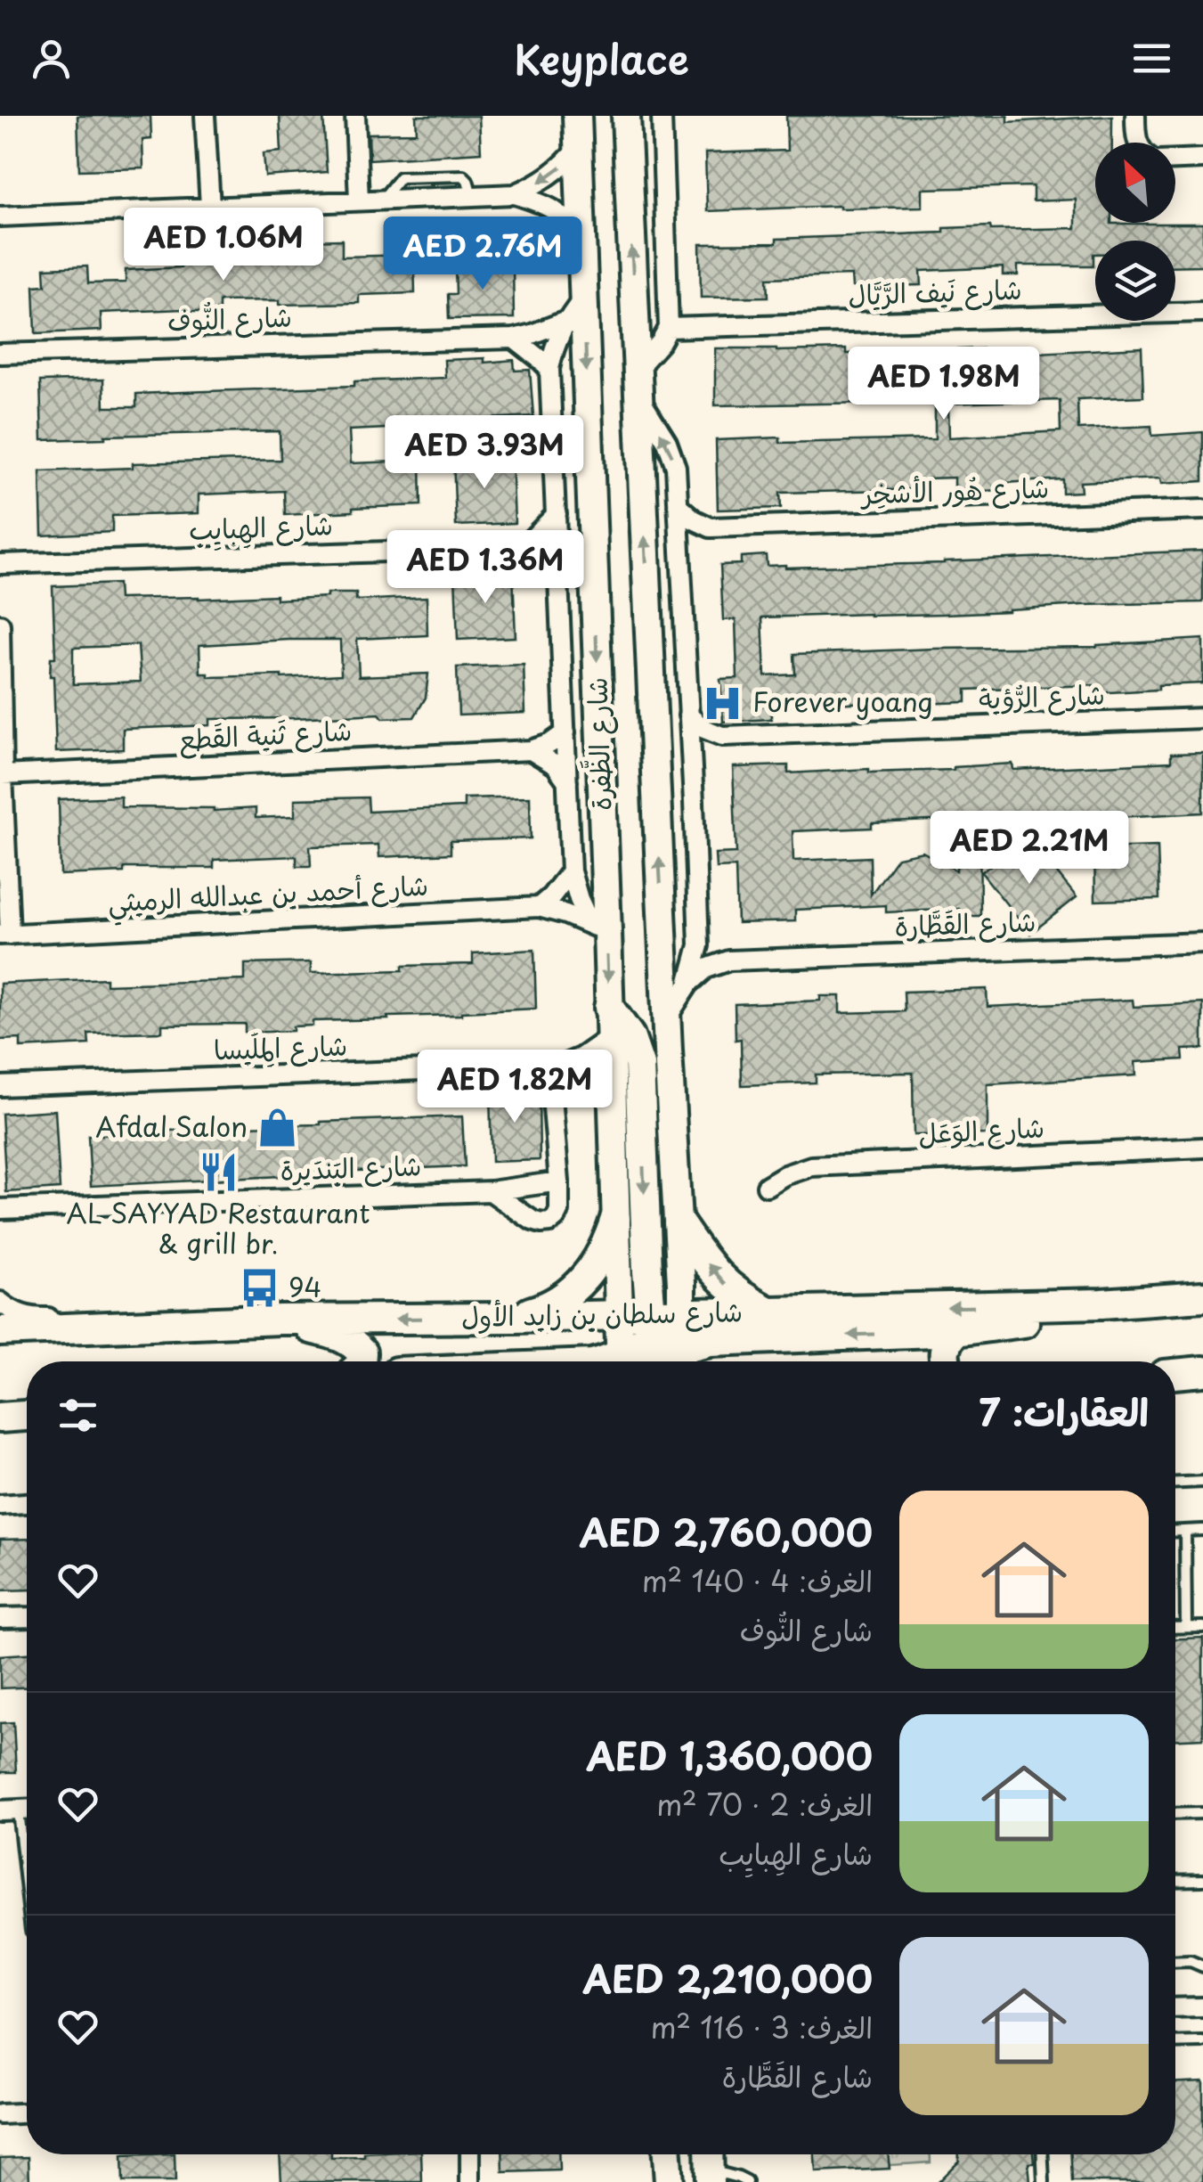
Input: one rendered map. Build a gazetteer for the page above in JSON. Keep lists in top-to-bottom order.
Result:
{
  "streets": {
    "main road": ["شارع الظَّفرة", "شارع سلطان بن زايد الأول"],
    "street": [
      "شارع نَيف الرَّيَّال",
      "شارع النُّوف",
      "شارع هُور الأشخِر",
      "شارع الهِبايِب",
      "شارع الرُّؤية",
      "شارع ثَنية القَطع",
      "شارع أحمد بن عبدالله الرميثي",
      "شارع القَطَّارة",
      "شارع المِلَيسا",
      "شارع الوَعَل",
      "شارع البَندَيرة"
    ]
  },
  "crossings": [
    ["شارع الظَّفرة", "شارع أحمد بن عبدالله الرميثي"],
    ["شارع الظَّفرة", "شارع القَطَّارة"],
    ["شارع الظَّفرة", "شارع المِلَيسا"],
    ["شارع الظَّفرة", "شارع سلطان بن زايد الأول"]
  ],
  "places": {
    "hospital": ["Forever yoang"],
    "shop": ["Afdal Salon"],
    "restaurant": ["AL SAYYAD Restaurant & grill br."],
    "bus stop": ["94"]
  },
  "north": "top left",
  "page": {
    "header": "Keyplace",
    "price": [
      "AED 1.06M",
      "AED 2.76M",
      "AED 1.98M",
      "AED 3.93M",
      "AED 1.36M",
      "AED 2.21M",
      "AED 1.82M"
    ],
    "heading": "العقارات: 7",
    "list": [
      {
        "name": "AED 2,760,000",
        "note": "الغرف: 4 · 140 m² · شارع النُّوف"
      },
      {
        "name": "AED 1,360,000",
        "note": "الغرف: 2 · 70 m² · شارع الهِبايِب"
      },
      {
        "name": "AED 2,210,000",
        "note": "الغرف: 3 · 116 m² · شارع القَطَّارة"
      }
    ]
  }
}
